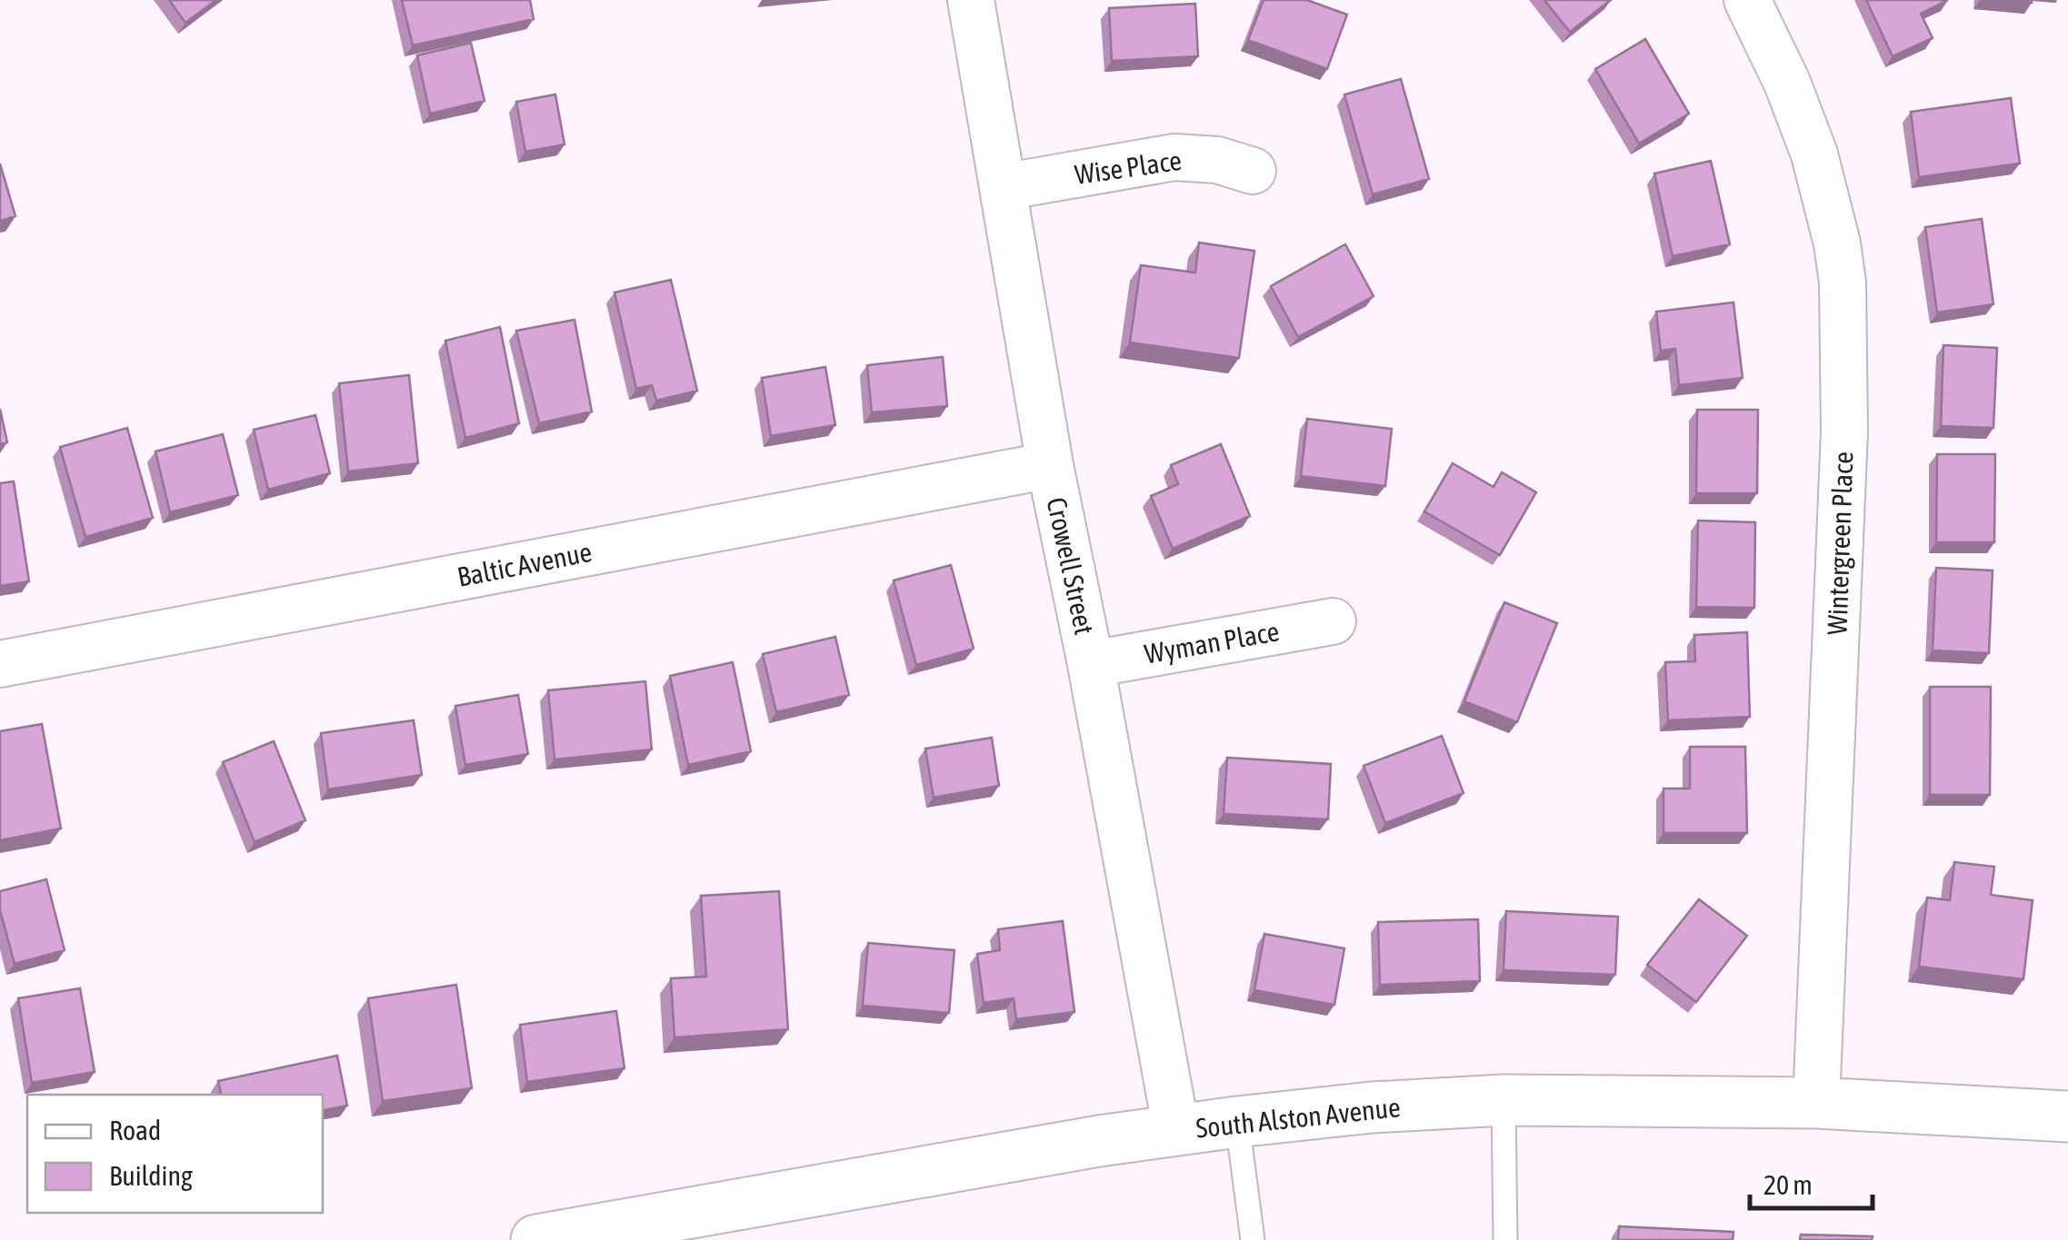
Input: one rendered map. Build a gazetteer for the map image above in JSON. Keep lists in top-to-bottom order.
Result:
{
  "streets": {
    "street": [
      "Wise Place",
      "Wintergreen Place",
      "Baltic Avenue",
      "Crowell Street",
      "Wyman Place",
      "South Alston Avenue"
    ]
  },
  "crossings": [
    ["Wise Place", "Crowell Street"],
    ["Wintergreen Place", "South Alston Avenue"],
    ["Baltic Avenue", "Crowell Street"],
    ["Crowell Street", "Wyman Place"],
    ["Crowell Street", "South Alston Avenue"]
  ],
  "legend": ["Road", "Building"],
  "scale_bar": "20 m"
}
